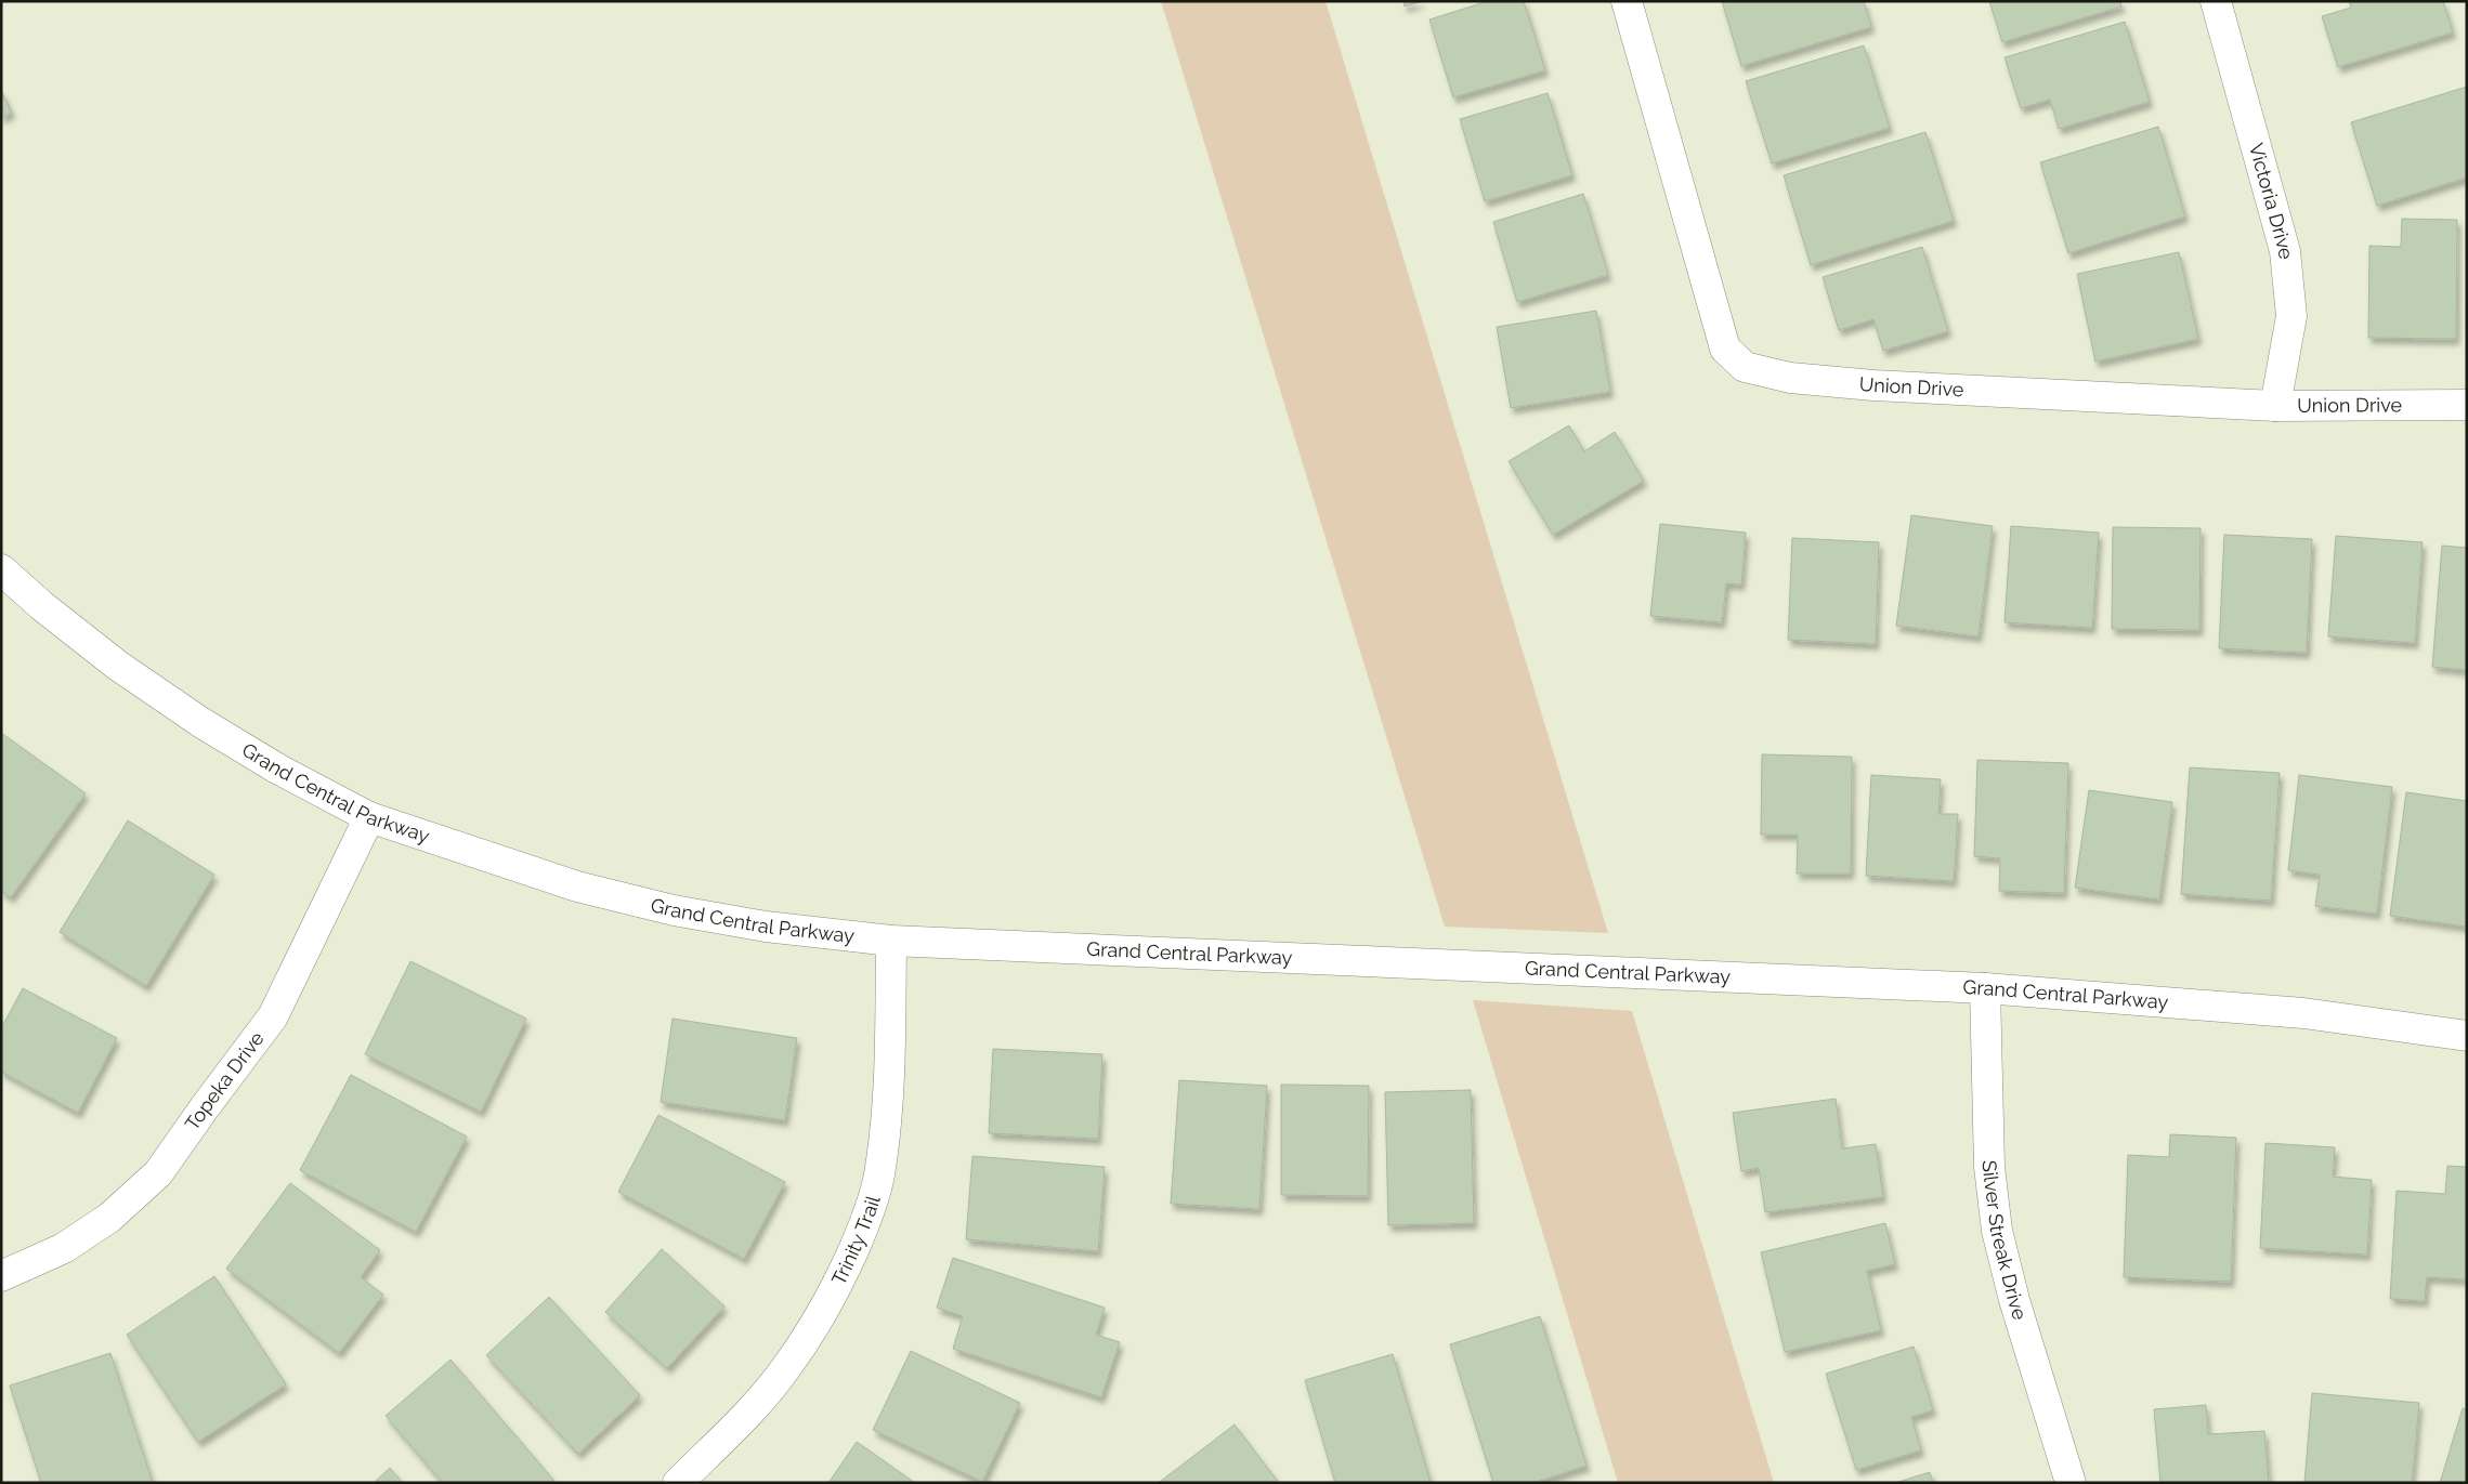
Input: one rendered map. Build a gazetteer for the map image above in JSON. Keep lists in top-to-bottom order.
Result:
{
  "streets": {
    "street": [
      "Victoria Drive",
      "Union Drive",
      "Grand Central Parkway",
      "Topeka Drive",
      "Silver Streak Drive",
      "Trinity Trail"
    ]
  },
  "crossings": [
    ["Victoria Drive", "Union Drive"],
    ["Grand Central Parkway", "Topeka Drive"],
    ["Grand Central Parkway", "Silver Streak Drive"],
    ["Grand Central Parkway", "Trinity Trail"]
  ]
}
